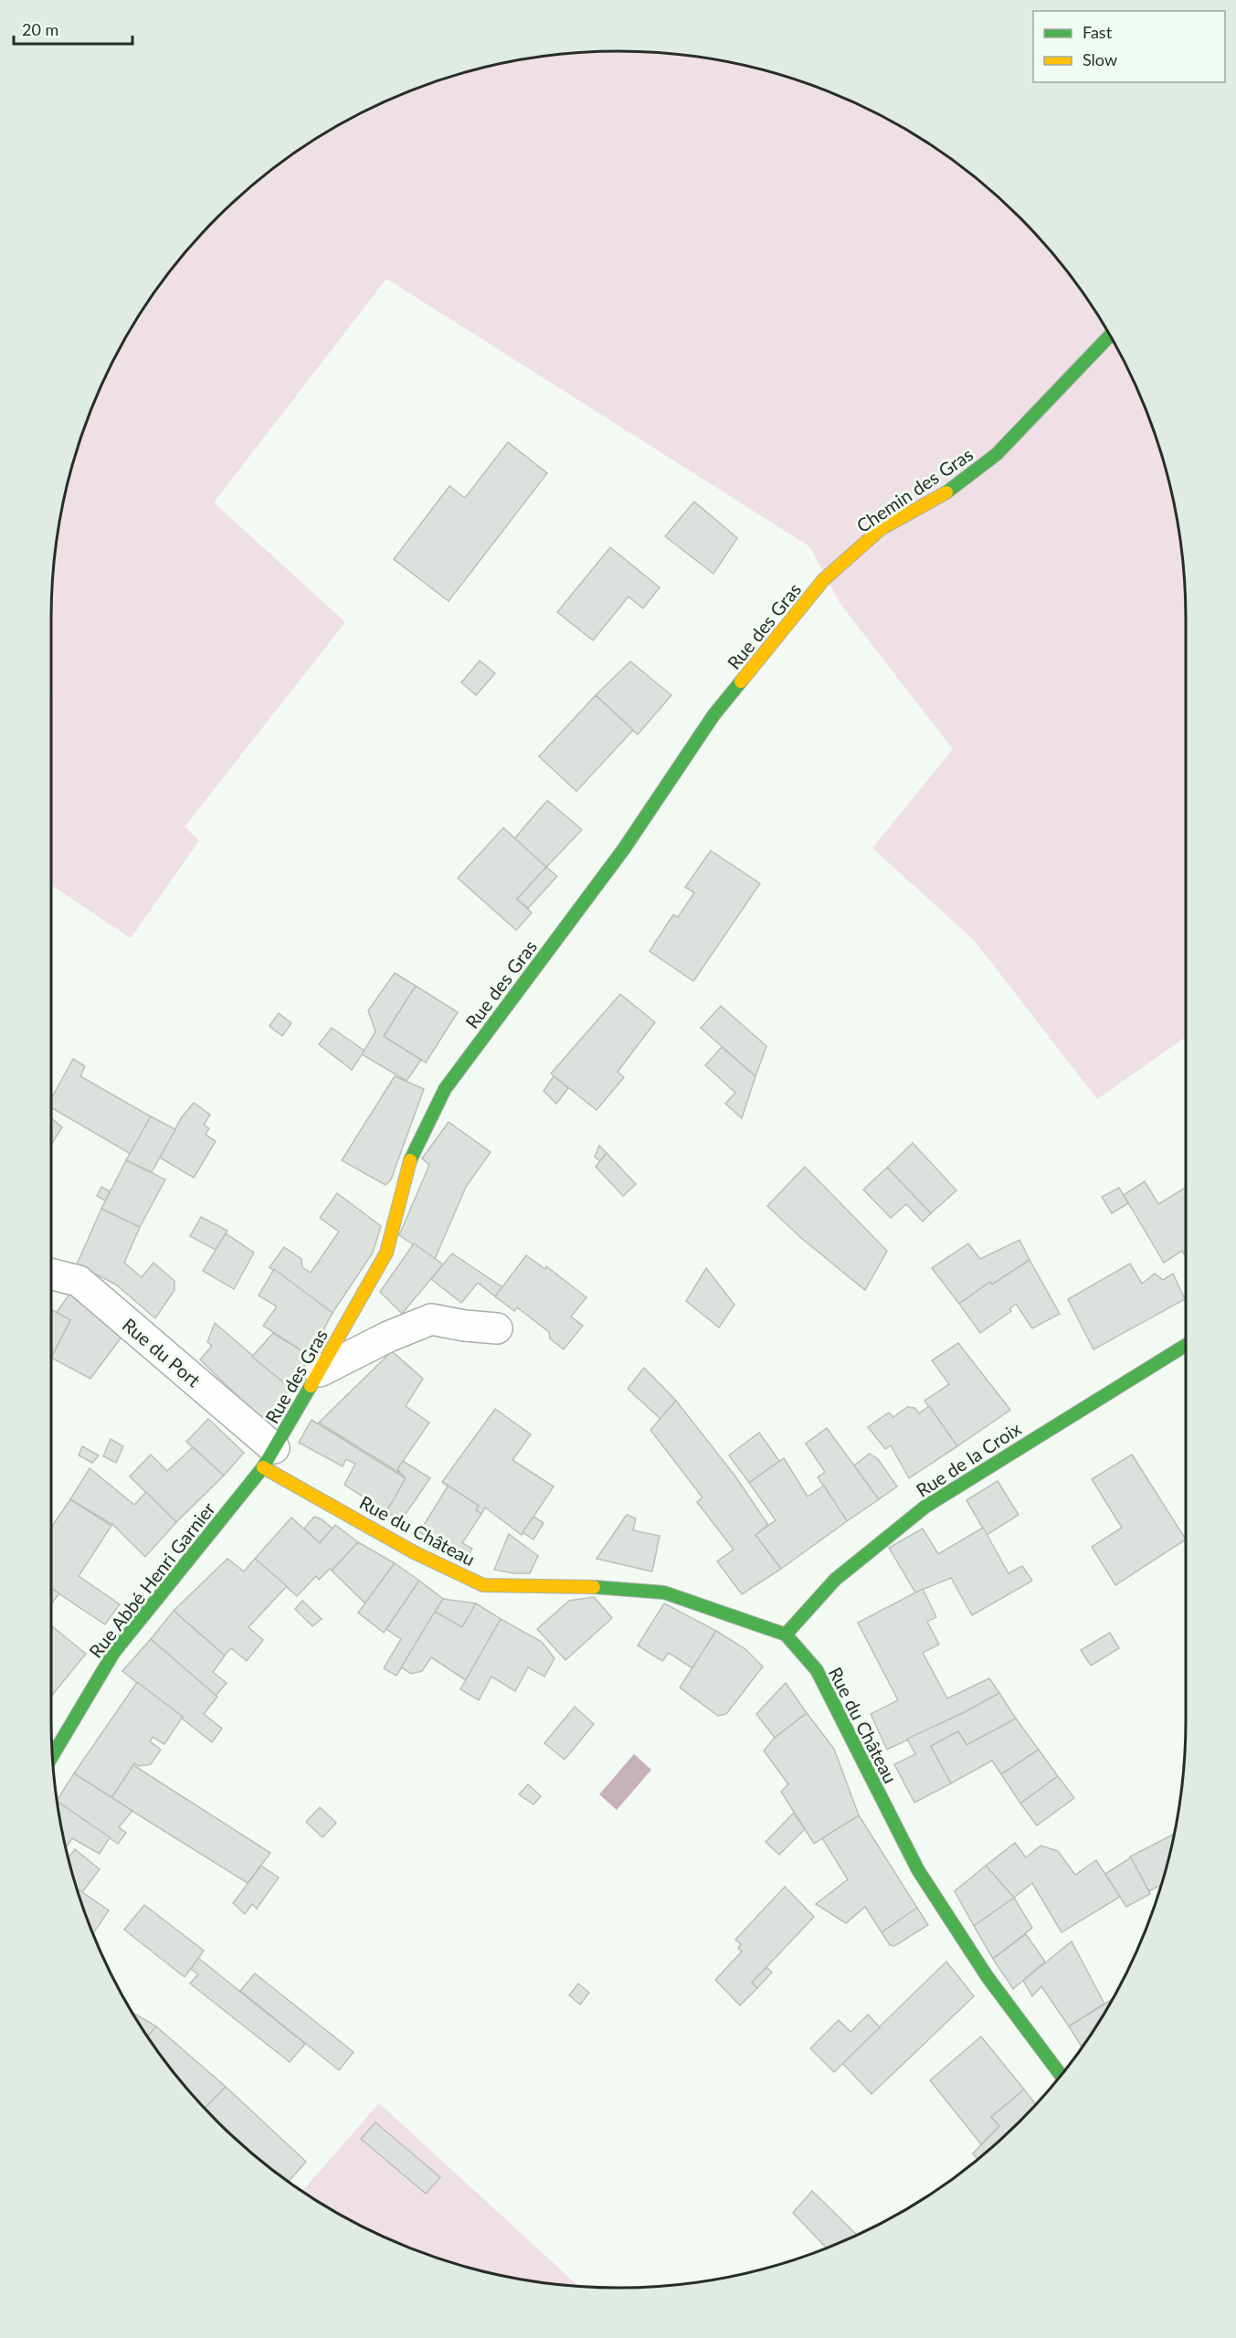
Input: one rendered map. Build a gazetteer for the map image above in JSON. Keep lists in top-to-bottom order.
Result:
{
  "streets": {
    "street": [
      "Chemin des Gras",
      "Rue des Gras",
      "Rue du Port",
      "Rue de la Croix",
      "Rue du Château",
      "Rue Abbé Henri Garnier"
    ]
  },
  "crossings": [
    ["Chemin des Gras", "Rue des Gras"],
    ["Rue des Gras", "Rue du Port"],
    ["Rue des Gras", "Rue du Château"],
    ["Rue des Gras", "Rue Abbé Henri Garnier"],
    ["Rue du Port", "Rue du Château"],
    ["Rue du Port", "Rue Abbé Henri Garnier"],
    ["Rue de la Croix", "Rue du Château"],
    ["Rue du Château", "Rue Abbé Henri Garnier"]
  ],
  "legend": ["Fast", "Slow"],
  "scale_bar": "20 m"
}
